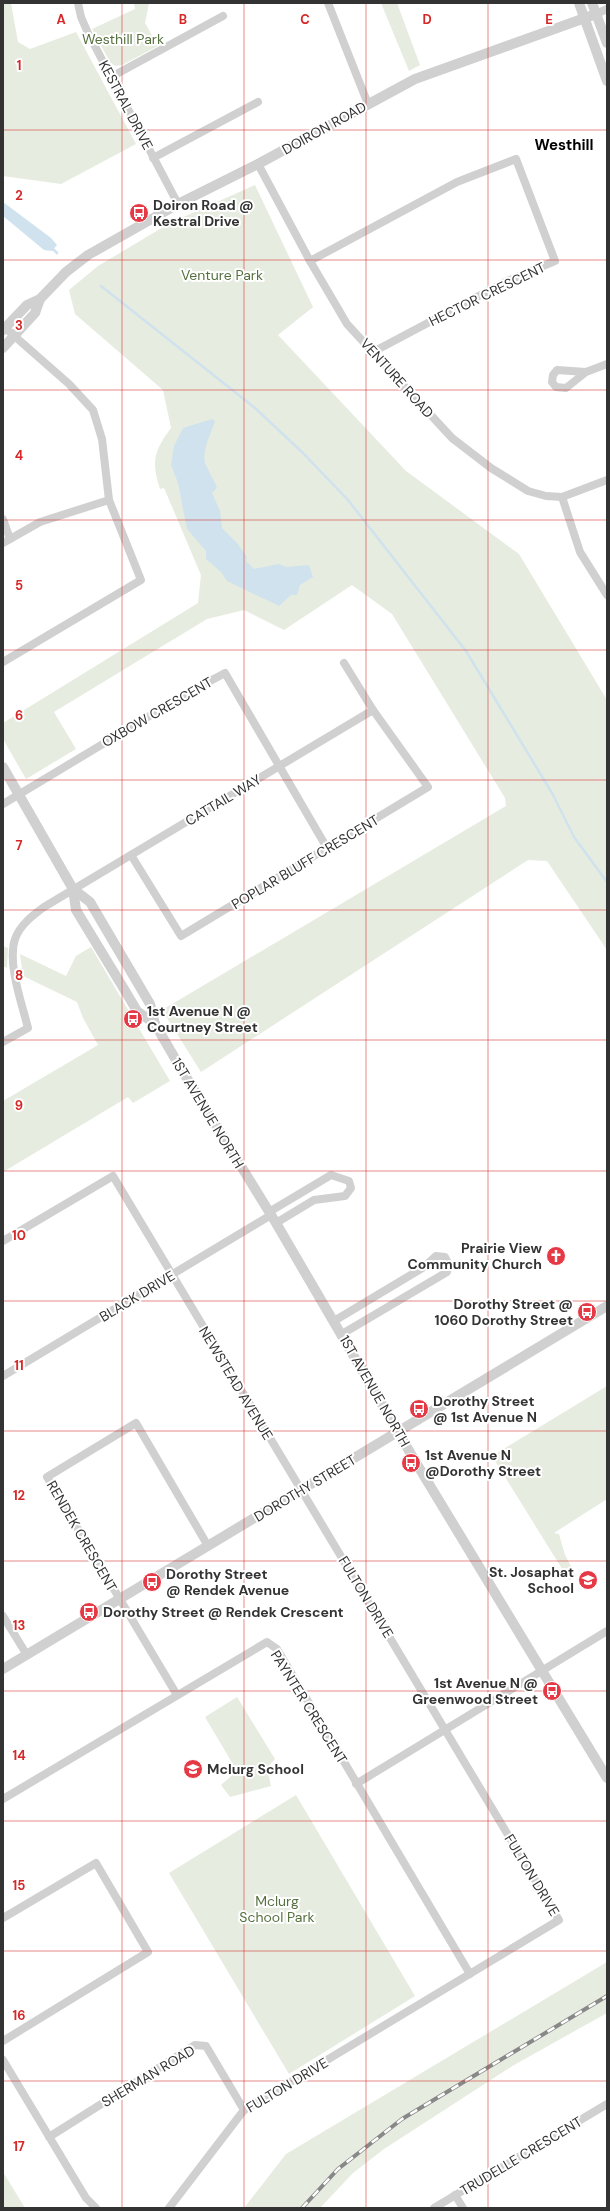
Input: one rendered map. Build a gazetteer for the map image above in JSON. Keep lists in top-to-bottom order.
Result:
{
  "streets": {
    "street": [
      "KESTRAL DRIVE",
      "DOIRON ROAD",
      "HECTOR CRESCENT",
      "VENTURE ROAD",
      "OXBOW CRESCENT",
      "CATTAIL WAY",
      "POPLAR BLUFF CRESCENT",
      "1ST AVENUE NORTH",
      "BLACK DRIVE",
      "NEWSTEAD AVENUE",
      "DOROTHY STREET",
      "RENDEK CRESCENT",
      "FULTON DRIVE",
      "PAYNTER CRESCENT",
      "SHERMAN ROAD",
      "TRUDELLE CRESCENT"
    ]
  },
  "crossings": [
    ["KESTRAL DRIVE", "DOIRON ROAD"],
    ["DOIRON ROAD", "VENTURE ROAD"],
    ["HECTOR CRESCENT", "VENTURE ROAD"],
    ["OXBOW CRESCENT", "CATTAIL WAY"],
    ["CATTAIL WAY", "POPLAR BLUFF CRESCENT"],
    ["1ST AVENUE NORTH", "BLACK DRIVE"],
    ["1ST AVENUE NORTH", "DOROTHY STREET"],
    ["BLACK DRIVE", "NEWSTEAD AVENUE"],
    ["NEWSTEAD AVENUE", "DOROTHY STREET"],
    ["NEWSTEAD AVENUE", "FULTON DRIVE"],
    ["DOROTHY STREET", "RENDEK CRESCENT"],
    ["DOROTHY STREET", "FULTON DRIVE"],
    ["FULTON DRIVE", "PAYNTER CRESCENT"],
    ["FULTON DRIVE", "SHERMAN ROAD"]
  ],
  "districts": ["Westhill"],
  "parks": ["Westhill Park", "Venture Park", "Mclurg School Park"],
  "places": {
    "bus stop": [
      "Doiron Road @ Kestral Drive",
      "1st Avenue N @ Courtney Street",
      "Dorothy Street @ 1060 Dorothy Street",
      "Dorothy Street @ 1st Avenue N",
      "1st Avenue N @Dorothy Street",
      "Dorothy Street @ Rendek Avenue",
      "Dorothy Street @ Rendek Crescent",
      "1st Avenue N @ Greenwood Street"
    ],
    "church": ["Prairie View Community Church"],
    "school or university": ["St. Josaphat School", "Mclurg School"]
  },
  "grid": {
    "columns": [
      "A",
      "B",
      "C",
      "D",
      "E"
    ],
    "rows": [
      "1",
      "2",
      "3",
      "4",
      "5",
      "6",
      "7",
      "8",
      "9",
      "10",
      "11",
      "12",
      "13",
      "14",
      "15",
      "16",
      "17"
    ]
  }
}
